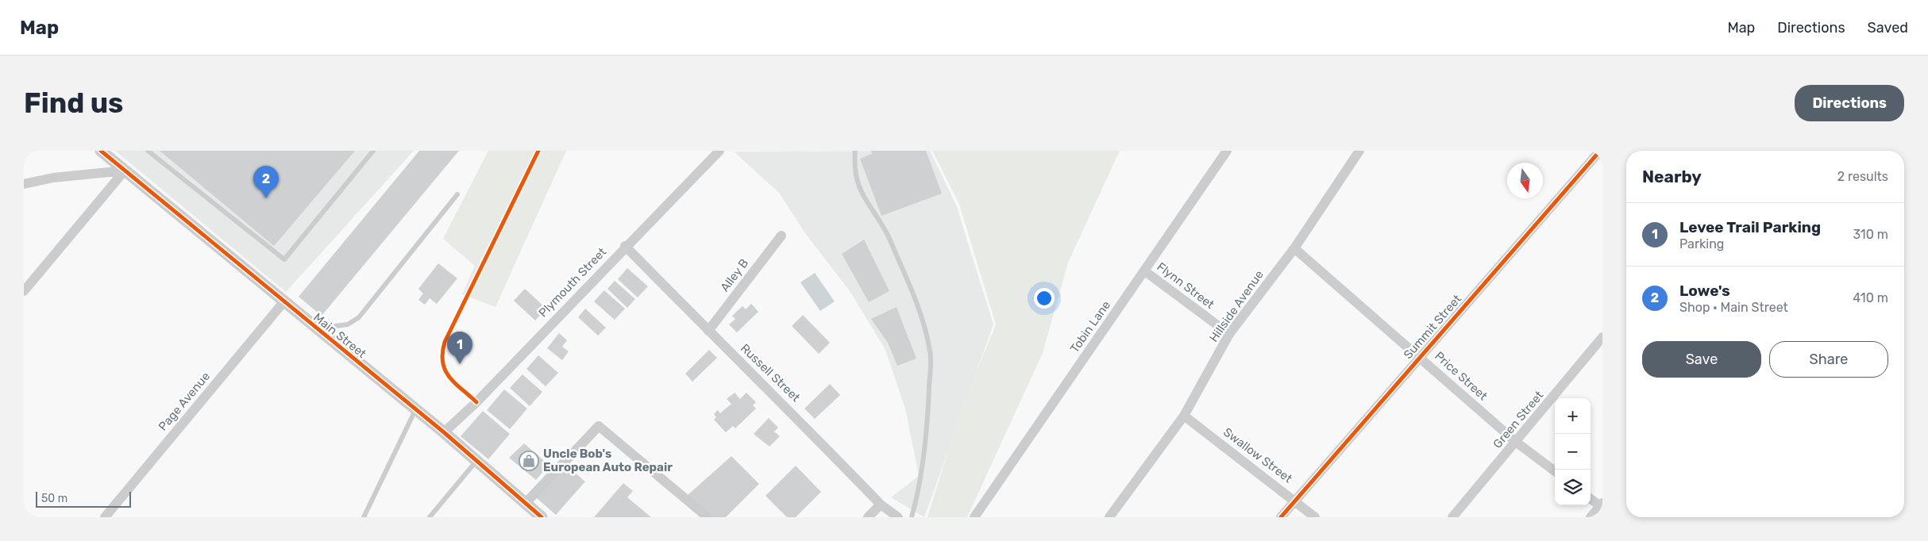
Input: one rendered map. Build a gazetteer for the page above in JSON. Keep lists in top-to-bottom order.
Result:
{
  "streets": {
    "street": [
      "Alley B",
      "Plymouth Street",
      "Flynn Street",
      "Hillside Avenue",
      "Tobin Lane",
      "Summit Street",
      "Main Street",
      "Russell Street",
      "Price Street",
      "Page Avenue",
      "Green Street",
      "Swallow Street"
    ]
  },
  "crossings": [
    ["Alley B", "Russell Street"],
    ["Plymouth Street", "Main Street"],
    ["Plymouth Street", "Russell Street"],
    ["Flynn Street", "Hillside Avenue"],
    ["Flynn Street", "Tobin Lane"],
    ["Hillside Avenue", "Price Street"],
    ["Hillside Avenue", "Swallow Street"],
    ["Summit Street", "Price Street"],
    ["Summit Street", "Swallow Street"],
    ["Main Street", "Page Avenue"],
    ["Price Street", "Green Street"]
  ],
  "places": {
    "shop": ["Uncle Bob's European Auto Repair"]
  },
  "scale_bar": "50 m",
  "north": "bottom",
  "page": {
    "header": "Map",
    "nav": ["Map", "Directions", "Saved"],
    "buttons": [
      "Directions",
      ["Save", "Share"]
    ],
    "title": "Find us",
    "heading": ["Nearby", "2 results"],
    "pins": ["2", "1"],
    "list": [
      {
        "mark": "1",
        "name": "Levee Trail Parking",
        "note": "Parking",
        "value": "310 m"
      },
      {
        "mark": "2",
        "name": "Lowe's",
        "note": "Shop · Main Street",
        "value": "410 m"
      }
    ],
    "map_buttons": ["+", "−"],
    "scale": "50 m"
  }
}
